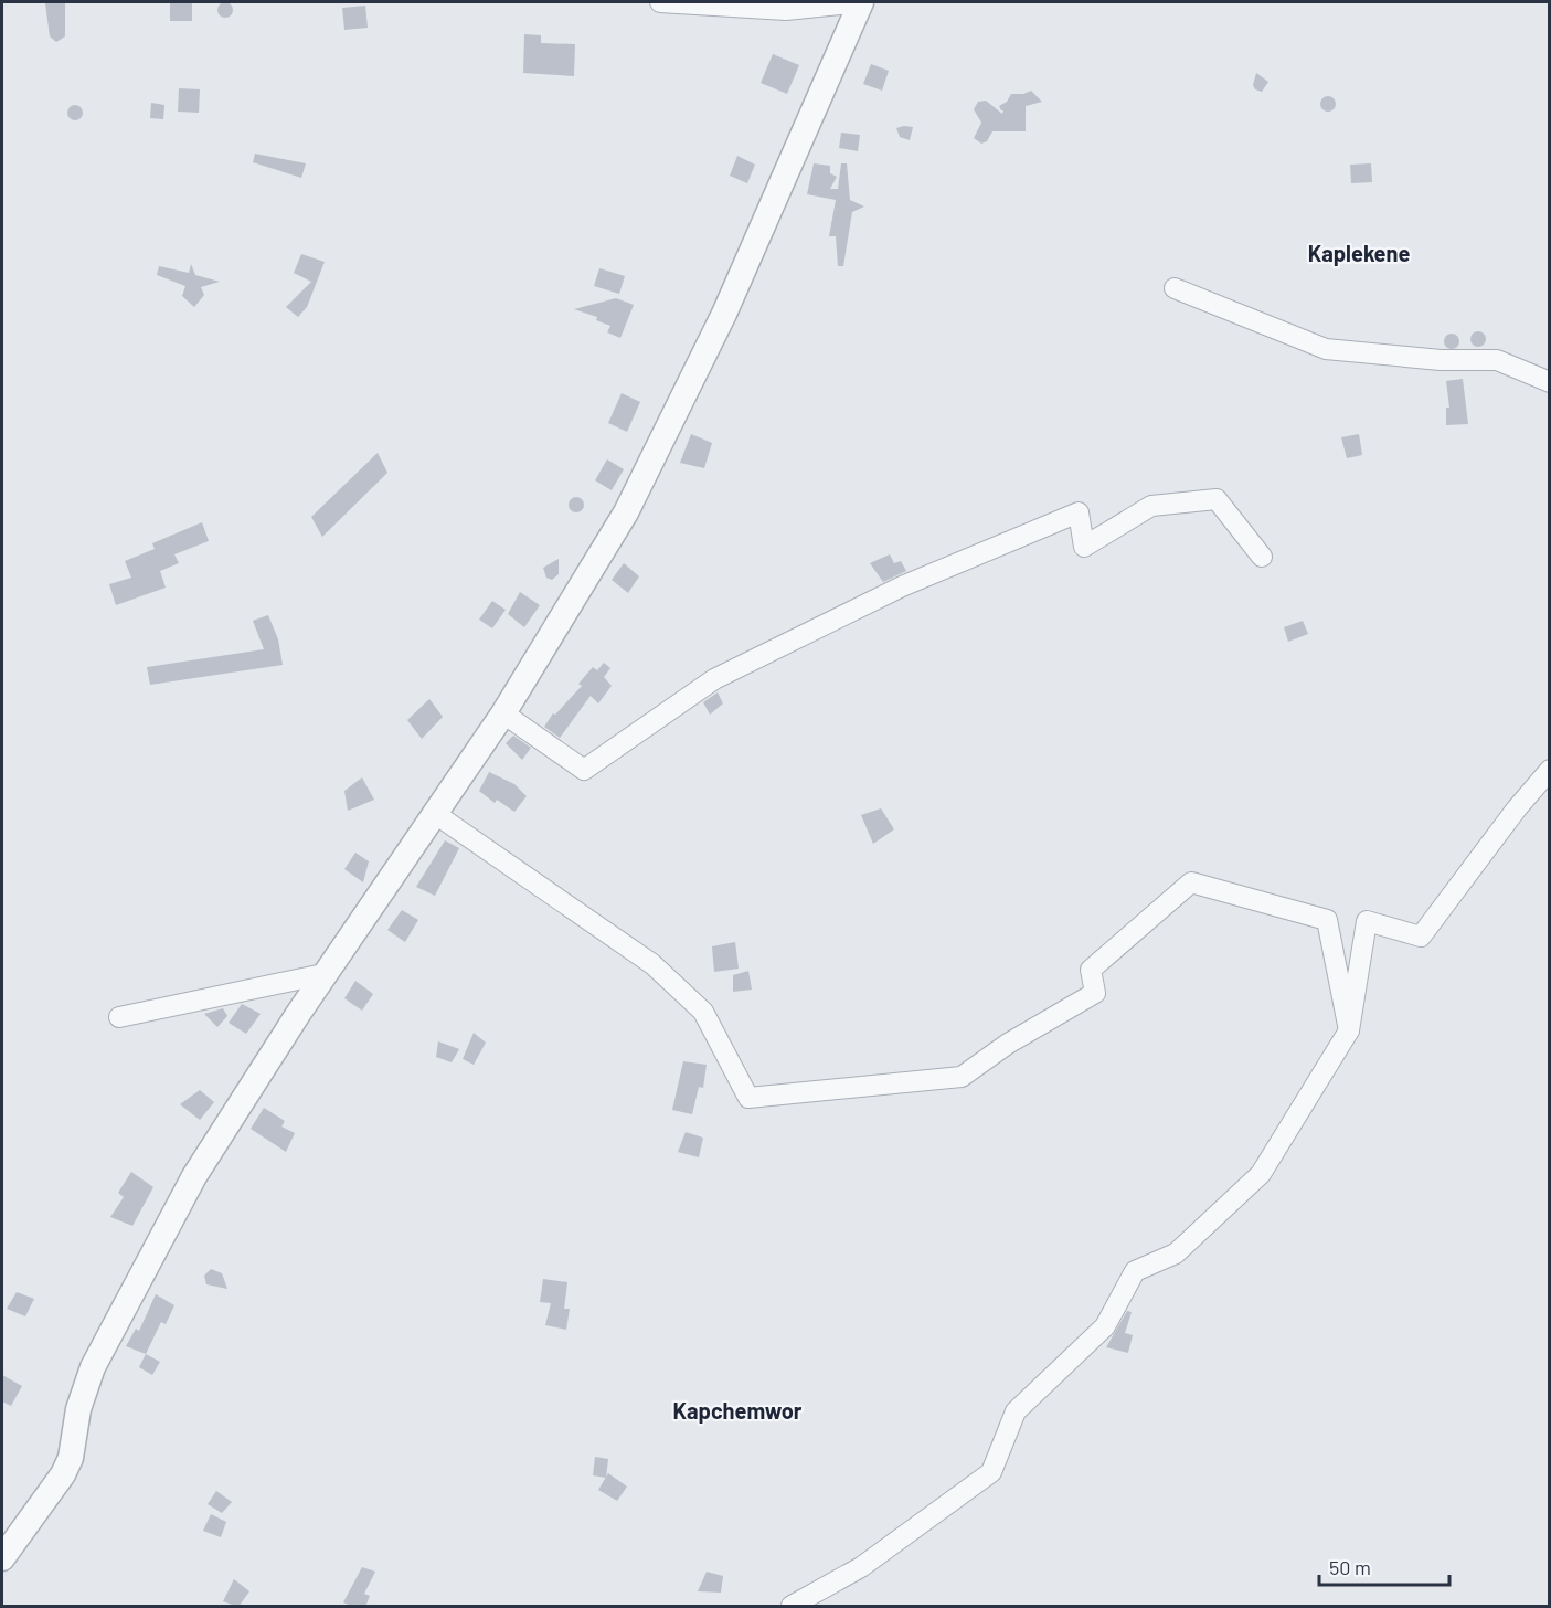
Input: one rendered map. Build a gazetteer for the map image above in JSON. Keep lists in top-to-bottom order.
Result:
{
  "districts": ["Kaplekene", "Kapchemwor"],
  "scale_bar": "50 m"
}
